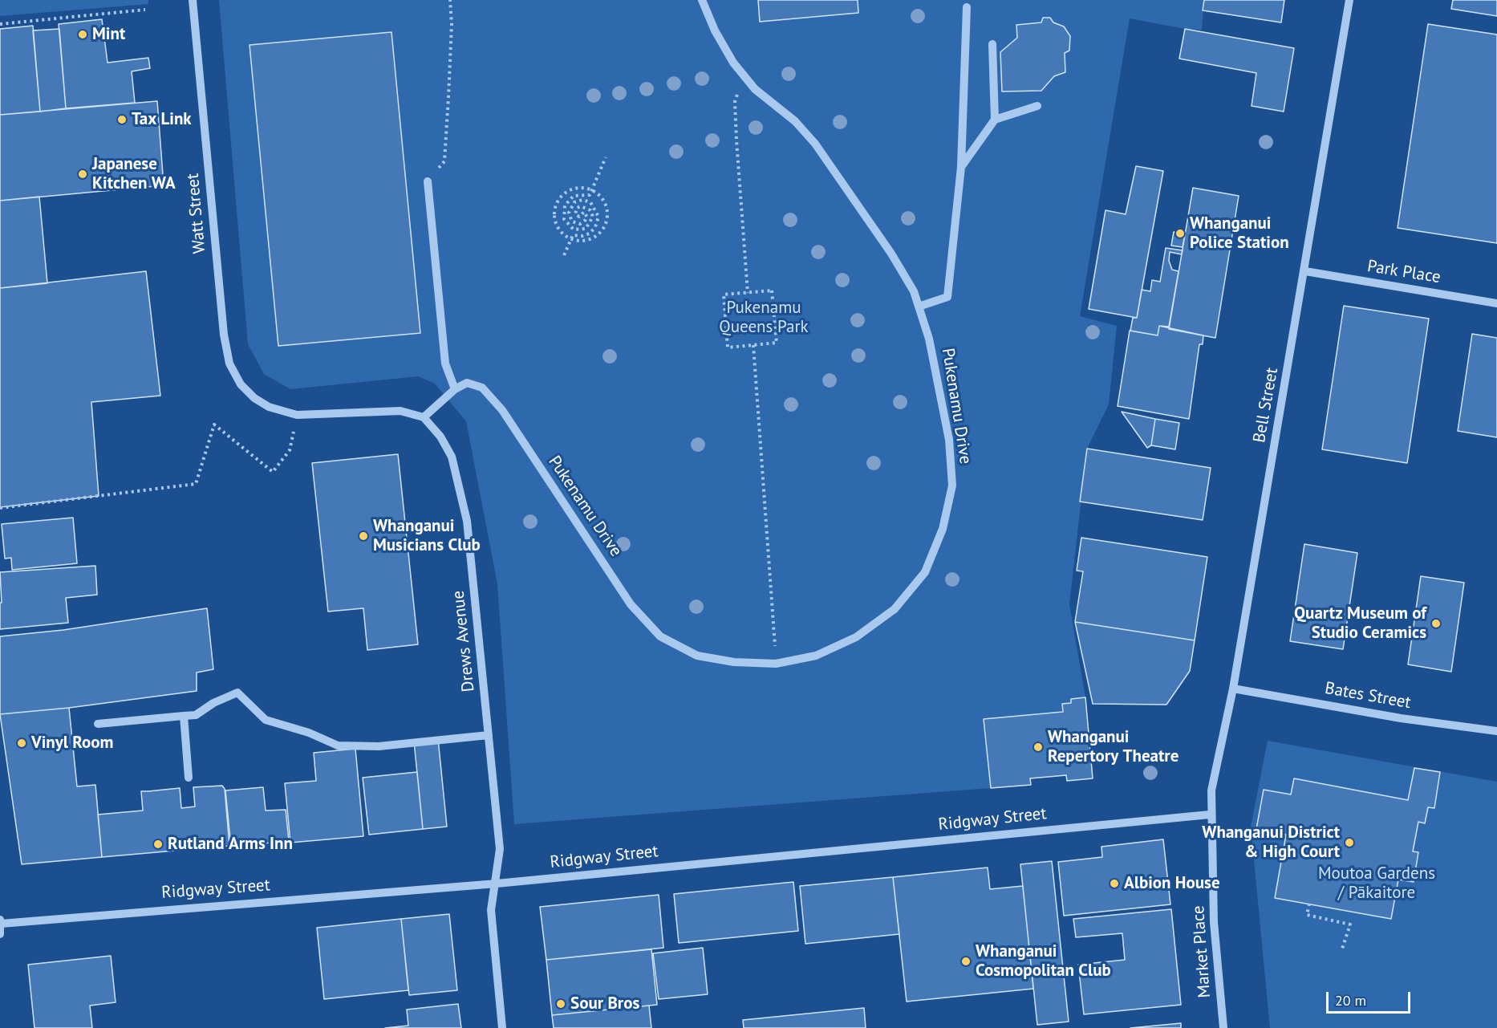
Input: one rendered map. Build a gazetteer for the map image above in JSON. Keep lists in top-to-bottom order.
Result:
{
  "streets": {
    "street": [
      "Watt Street",
      "Park Place",
      "Bell Street",
      "Pukenamu Drive",
      "Drews Avenue",
      "Bates Street",
      "Ridgway Street",
      "Market Place"
    ]
  },
  "crossings": [
    ["Park Place", "Bell Street"],
    ["Bell Street", "Bates Street"],
    ["Bell Street", "Ridgway Street"],
    ["Bell Street", "Market Place"],
    ["Drews Avenue", "Ridgway Street"],
    ["Ridgway Street", "Market Place"]
  ],
  "parks": ["Pukenamu Queens Park", "Moutoa Gardens / Pākaitore"],
  "places": [
    "Mint",
    "Tax Link",
    "Japanese Kitchen WA",
    "Whanganui Police Station",
    "Whanganui Musicians Club",
    "Quartz Museum of Studio Ceramics",
    "Vinyl Room",
    "Whanganui Repertory Theatre",
    "Whanganui District & High Court",
    "Rutland Arms Inn",
    "Albion House",
    "Whanganui Cosmopolitan Club",
    "Sour Bros"
  ],
  "scale_bar": "20 m"
}
